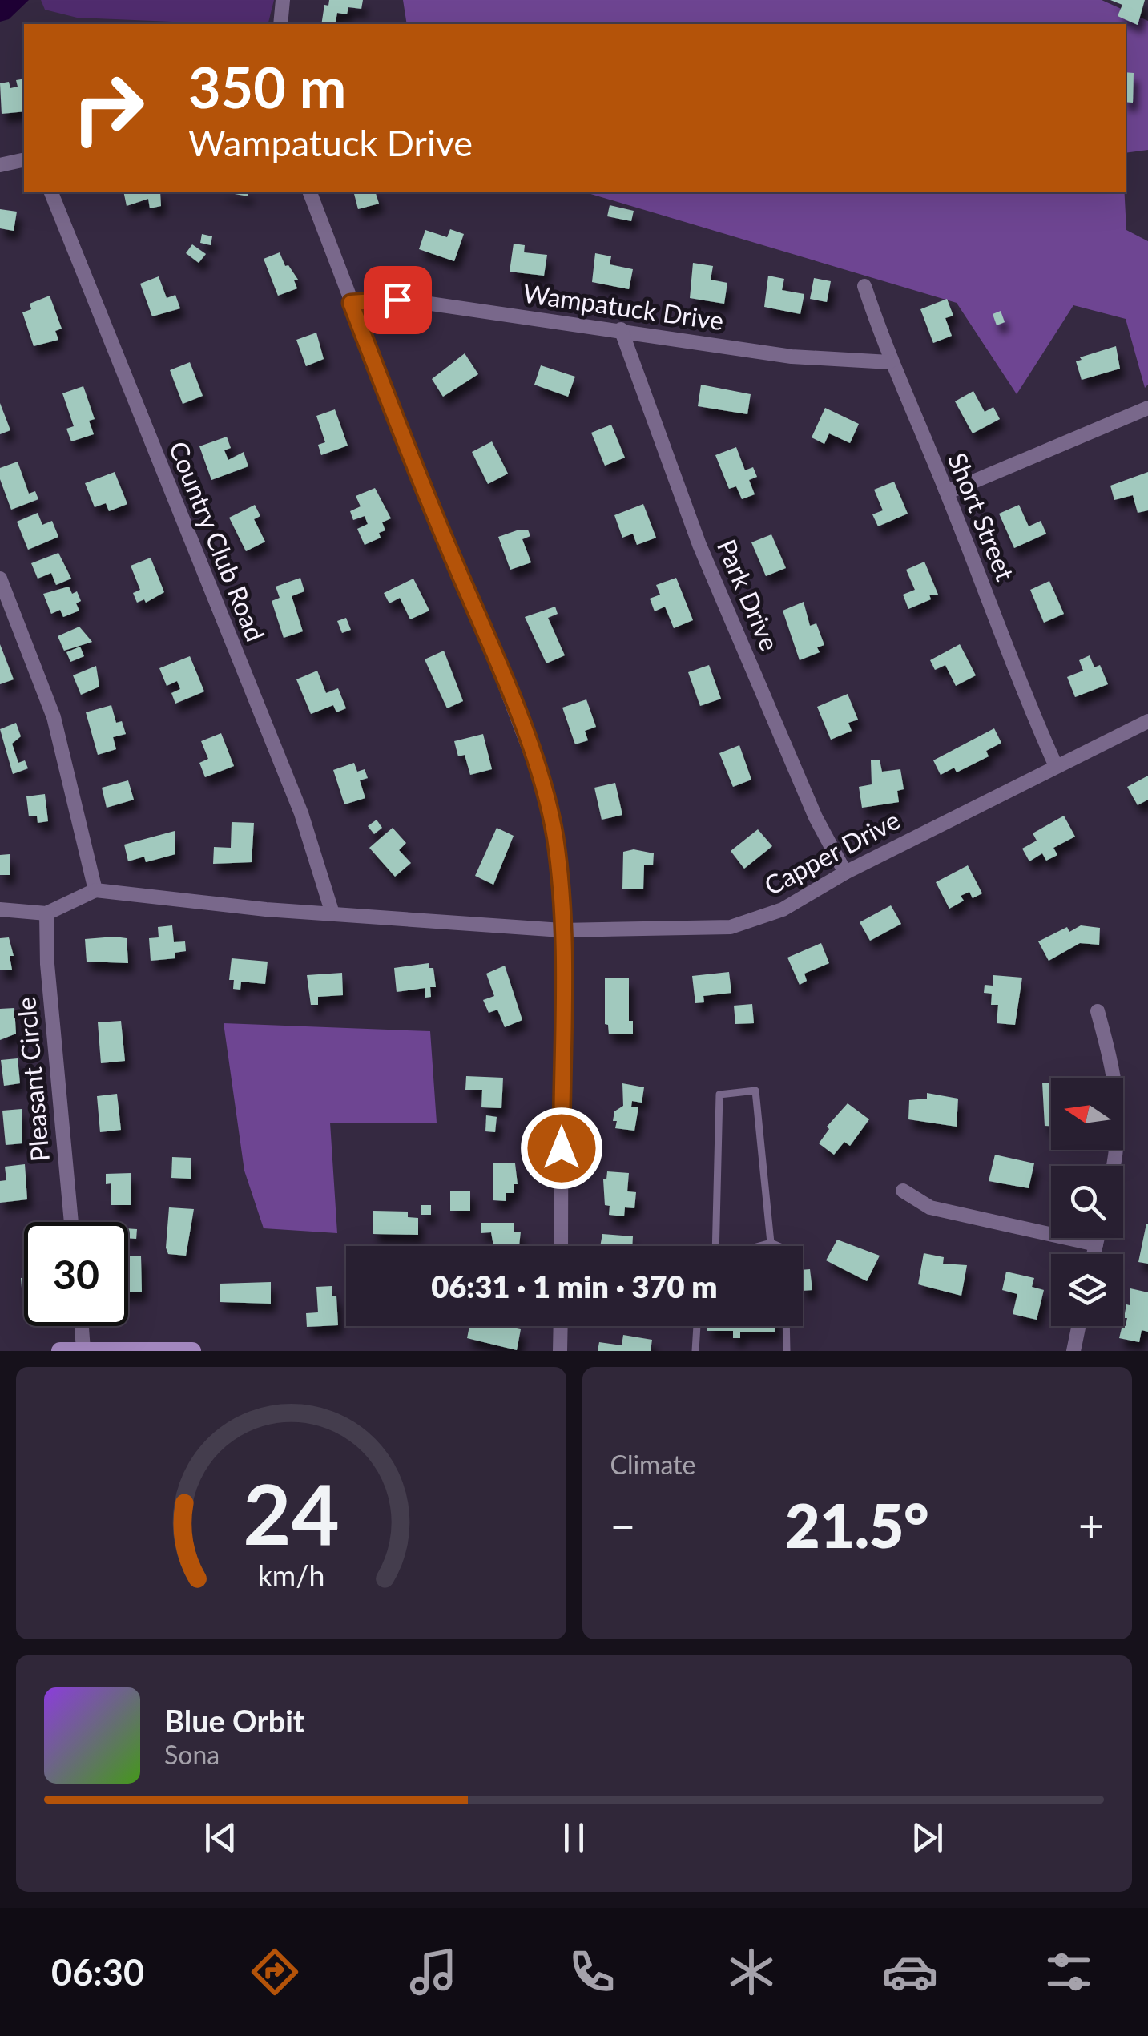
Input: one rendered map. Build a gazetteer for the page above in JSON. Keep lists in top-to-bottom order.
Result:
{
  "streets": {
    "street": [
      "Wampatuck Drive",
      "Short Street",
      "Country Club Road",
      "Park Drive",
      "Capper Drive",
      "Pleasant Circle"
    ]
  },
  "crossings": [
    ["Wampatuck Drive", "Short Street"],
    ["Wampatuck Drive", "Park Drive"],
    ["Short Street", "Capper Drive"],
    ["Country Club Road", "Capper Drive"],
    ["Park Drive", "Capper Drive"]
  ],
  "north": "left",
  "page": {
    "turn": ["350 m", "Wampatuck Drive"],
    "limit": "30",
    "trip": "06:31 · 1 min · 370 m",
    "tile": "Climate",
    "heat": ["−", "21.5°", "+"],
    "song": ["Blue Orbit", "Sona"],
    "tabs": "06:30",
    "gauge": ["24", "km/h"]
  }
}
